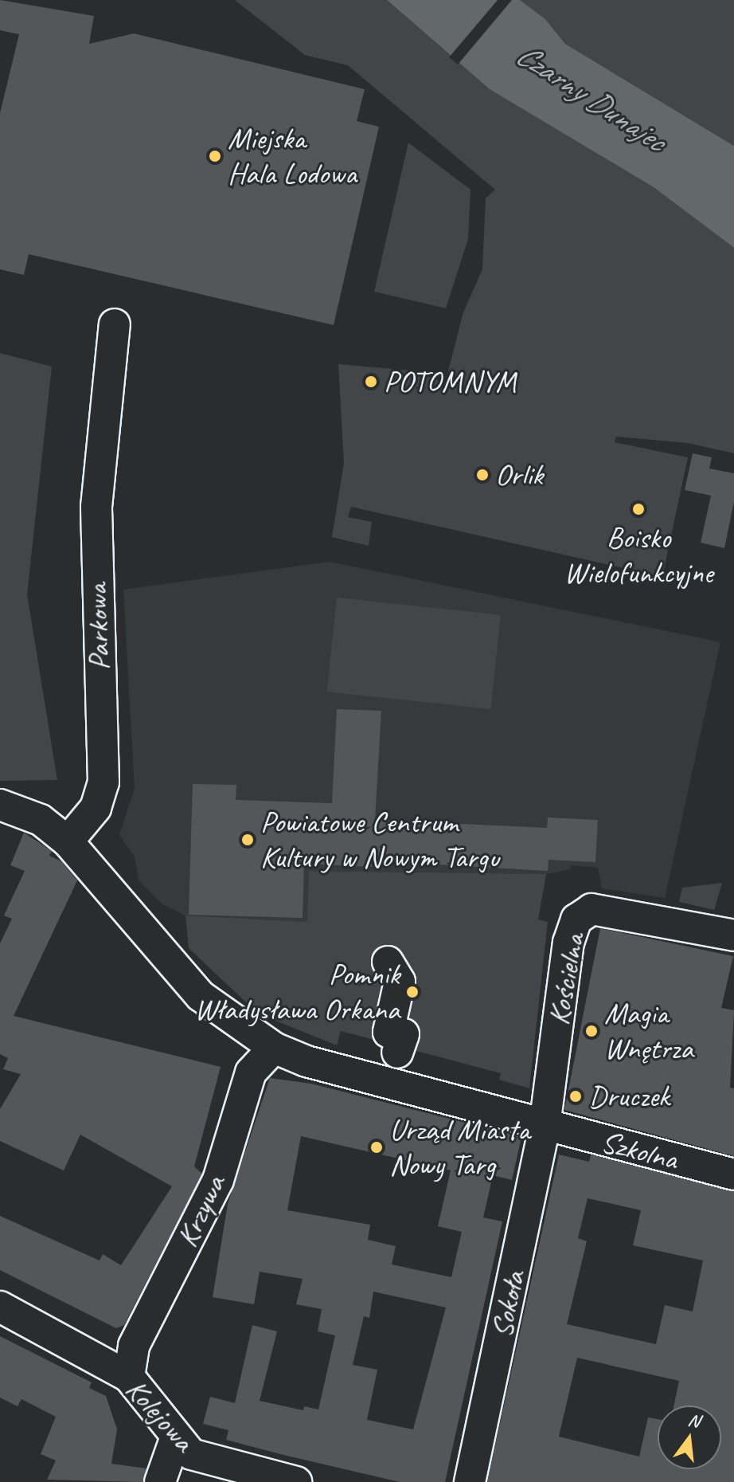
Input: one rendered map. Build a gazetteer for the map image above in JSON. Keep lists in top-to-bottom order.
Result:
{
  "streets": {
    "street": [
      "Parkowa",
      "Kościelna",
      "Szkolna",
      "Krzywa",
      "Sokoła",
      "Kolejowa"
    ]
  },
  "crossings": [
    ["Parkowa", "Szkolna"],
    ["Kościelna", "Szkolna"],
    ["Kościelna", "Sokoła"],
    ["Szkolna", "Krzywa"],
    ["Szkolna", "Sokoła"],
    ["Krzywa", "Kolejowa"]
  ],
  "water": ["Czarny Dunajec"],
  "places": [
    "Miejska Hala Lodowa",
    "POTOMNYM",
    "Orlik",
    "Boisko Wielofunkcyjne",
    "Powiatowe Centrum Kultury w Nowym Targu",
    "Pomnik Władysława Orkana",
    "Magia Wnętrza",
    "Druczek",
    "Urząd Miasta Nowy Targ"
  ],
  "north": "top"
}
